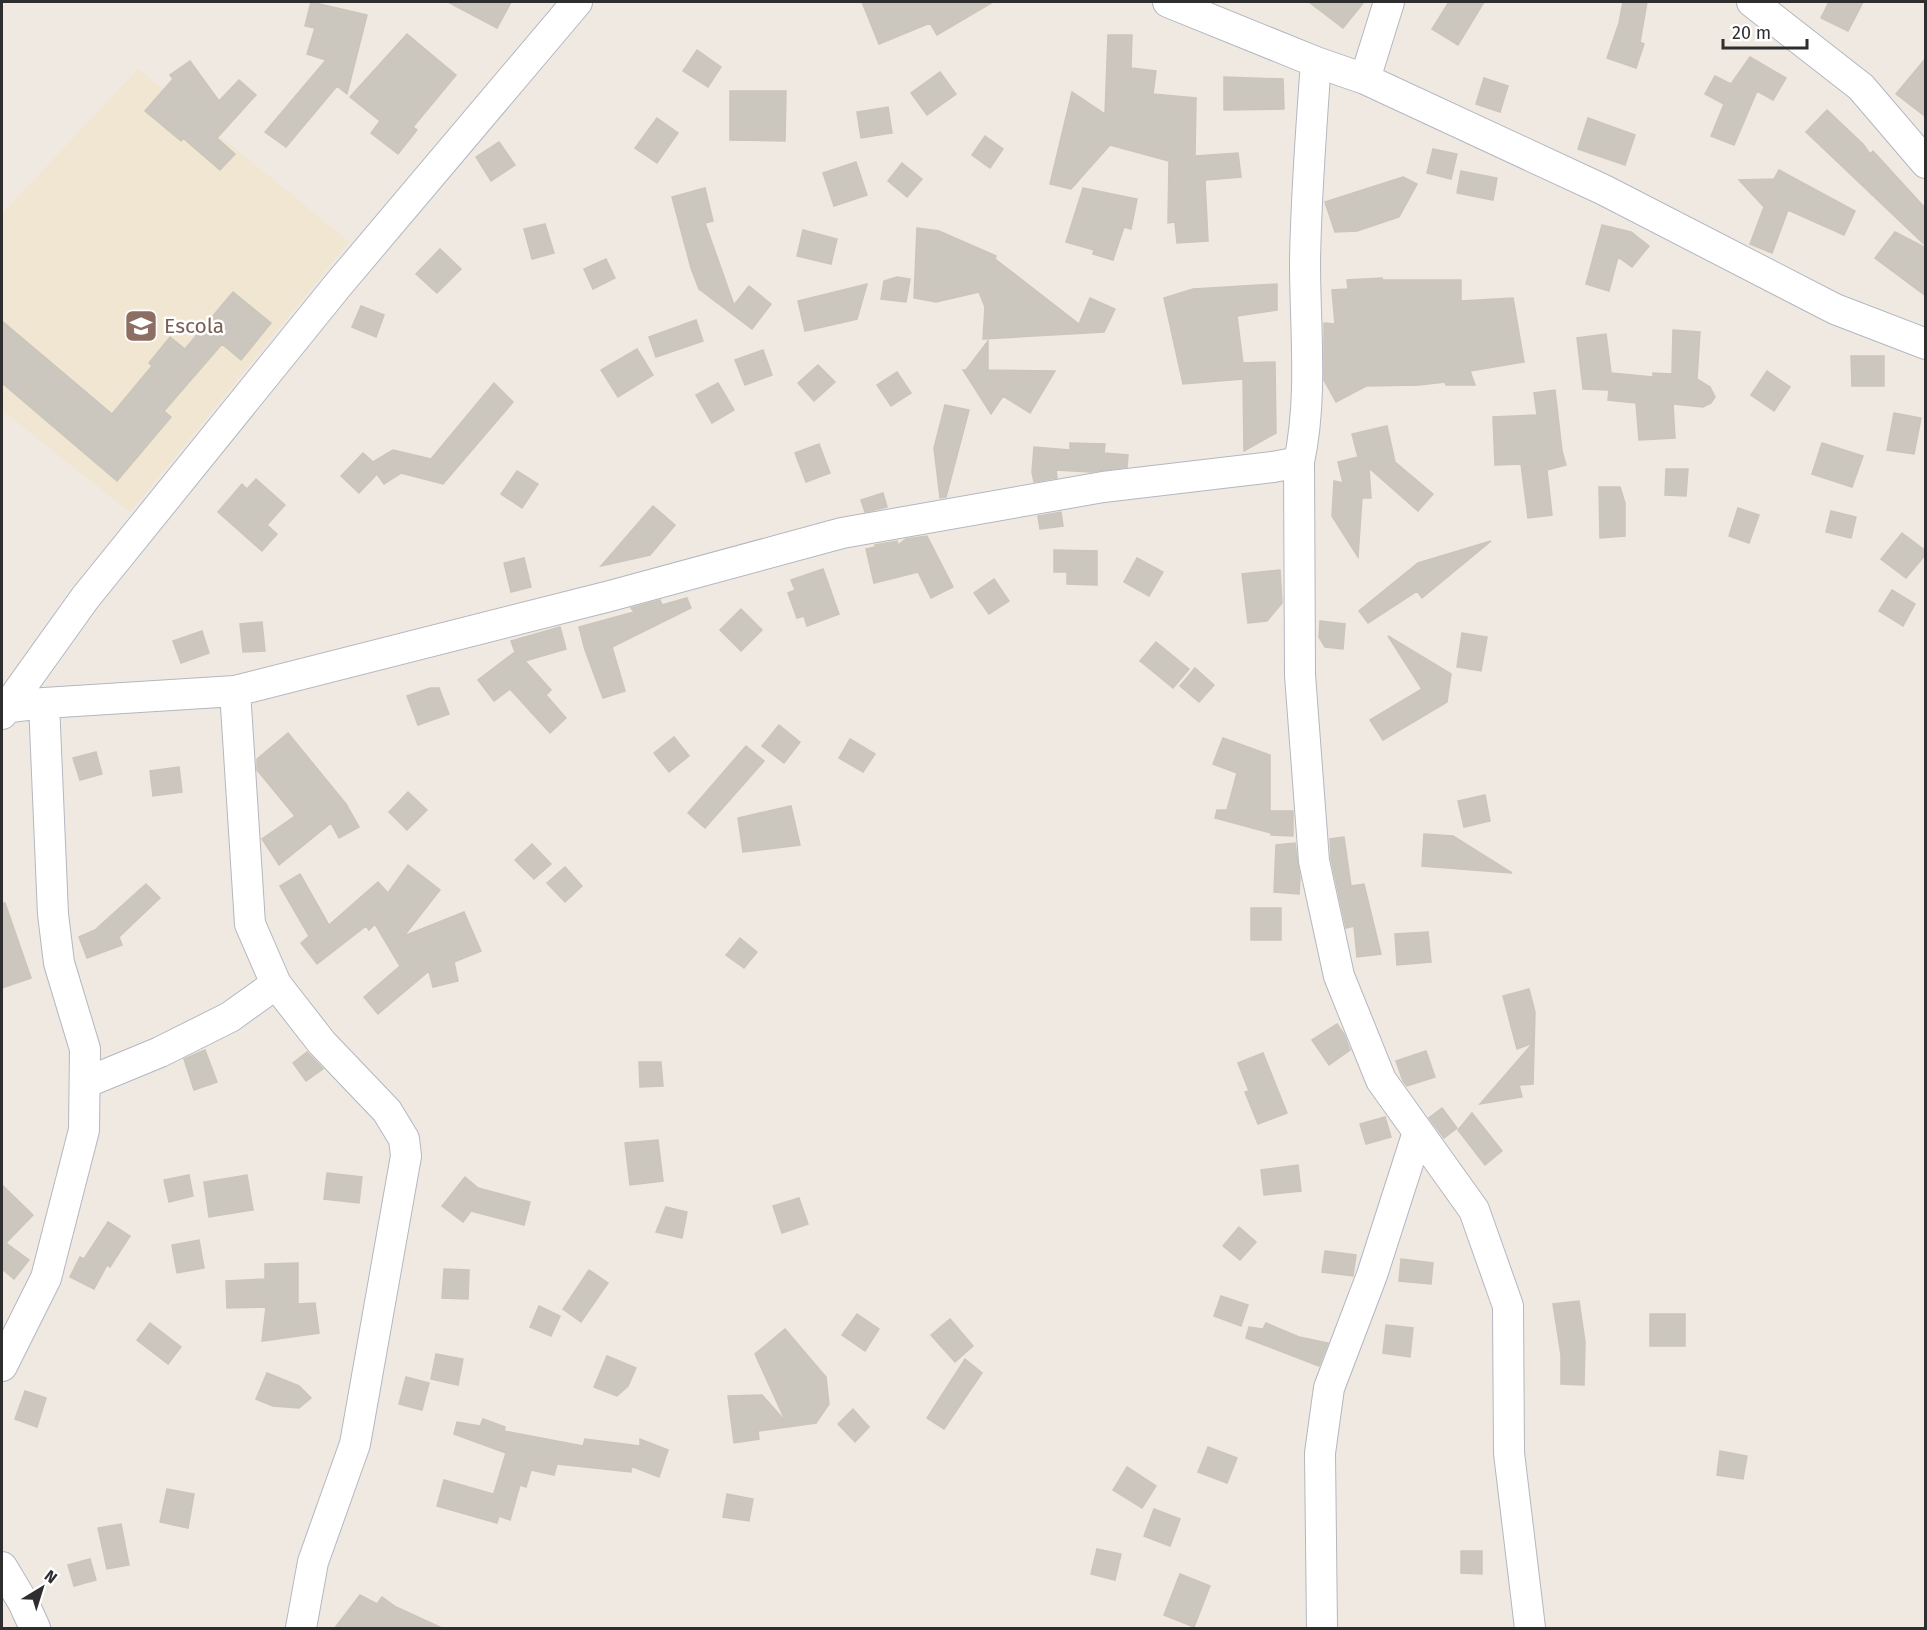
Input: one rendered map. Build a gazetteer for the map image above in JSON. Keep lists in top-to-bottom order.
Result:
{
  "places": {
    "school or university": ["Escola"]
  },
  "scale_bar": "20 m",
  "north": "top right"
}
